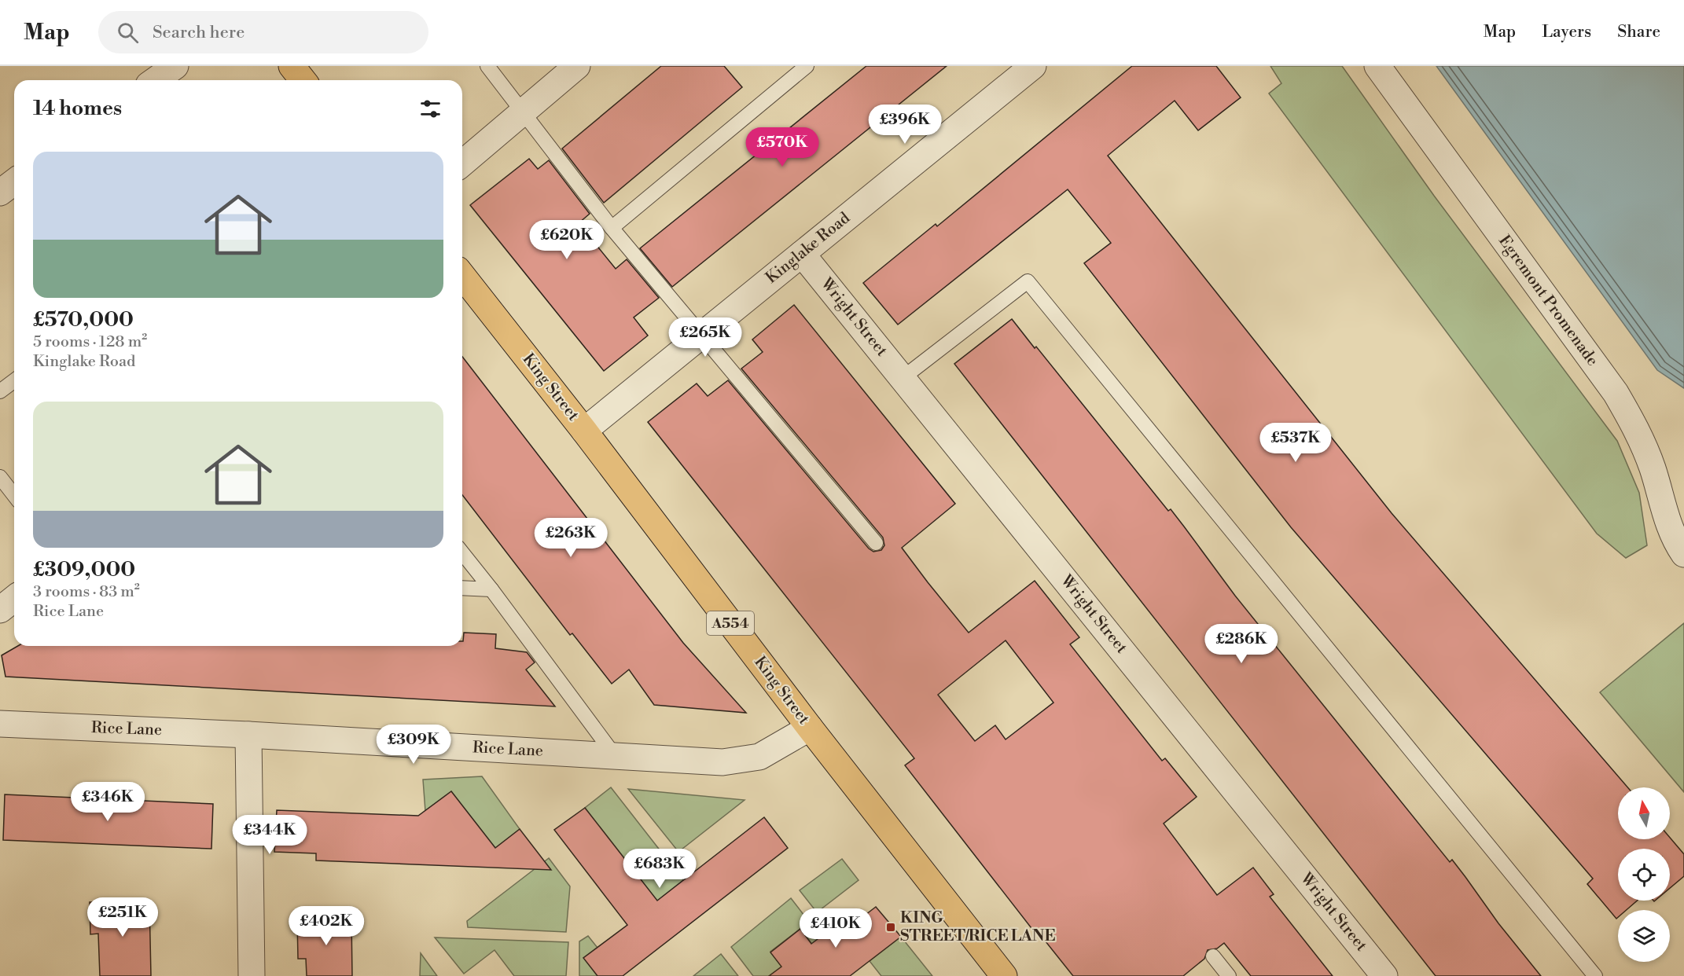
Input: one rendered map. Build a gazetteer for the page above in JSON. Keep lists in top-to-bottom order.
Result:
{
  "streets": {
    "main road": ["King Street", "A554"],
    "street": [
      "Kinglake Road",
      "Egremont Promenade",
      "Wright Street",
      "Rice Lane"
    ]
  },
  "crossings": [
    ["Kinglake Road", "Wright Street"],
    ["Kinglake Road", "King Street"],
    ["King Street", "Rice Lane"]
  ],
  "places": {
    "transit": ["KING STREET/RICE LANE"]
  },
  "north": "top",
  "page": {
    "header": "Map",
    "search": "Search here",
    "nav": ["Map", "Layers", "Share"],
    "heading": "14 homes",
    "price": [
      "£396K",
      "£570K",
      "£620K",
      "£265K",
      "£537K",
      "£263K",
      "£286K",
      "£309K",
      "£346K",
      "£344K",
      "£683K",
      "£251K",
      "£402K",
      "£410K"
    ],
    "list": [
      {
        "name": "£570,000",
        "note": "5 rooms · 128 m² · Kinglake Road"
      },
      {
        "name": "£309,000",
        "note": "3 rooms · 83 m² · Rice Lane"
      }
    ]
  }
}
